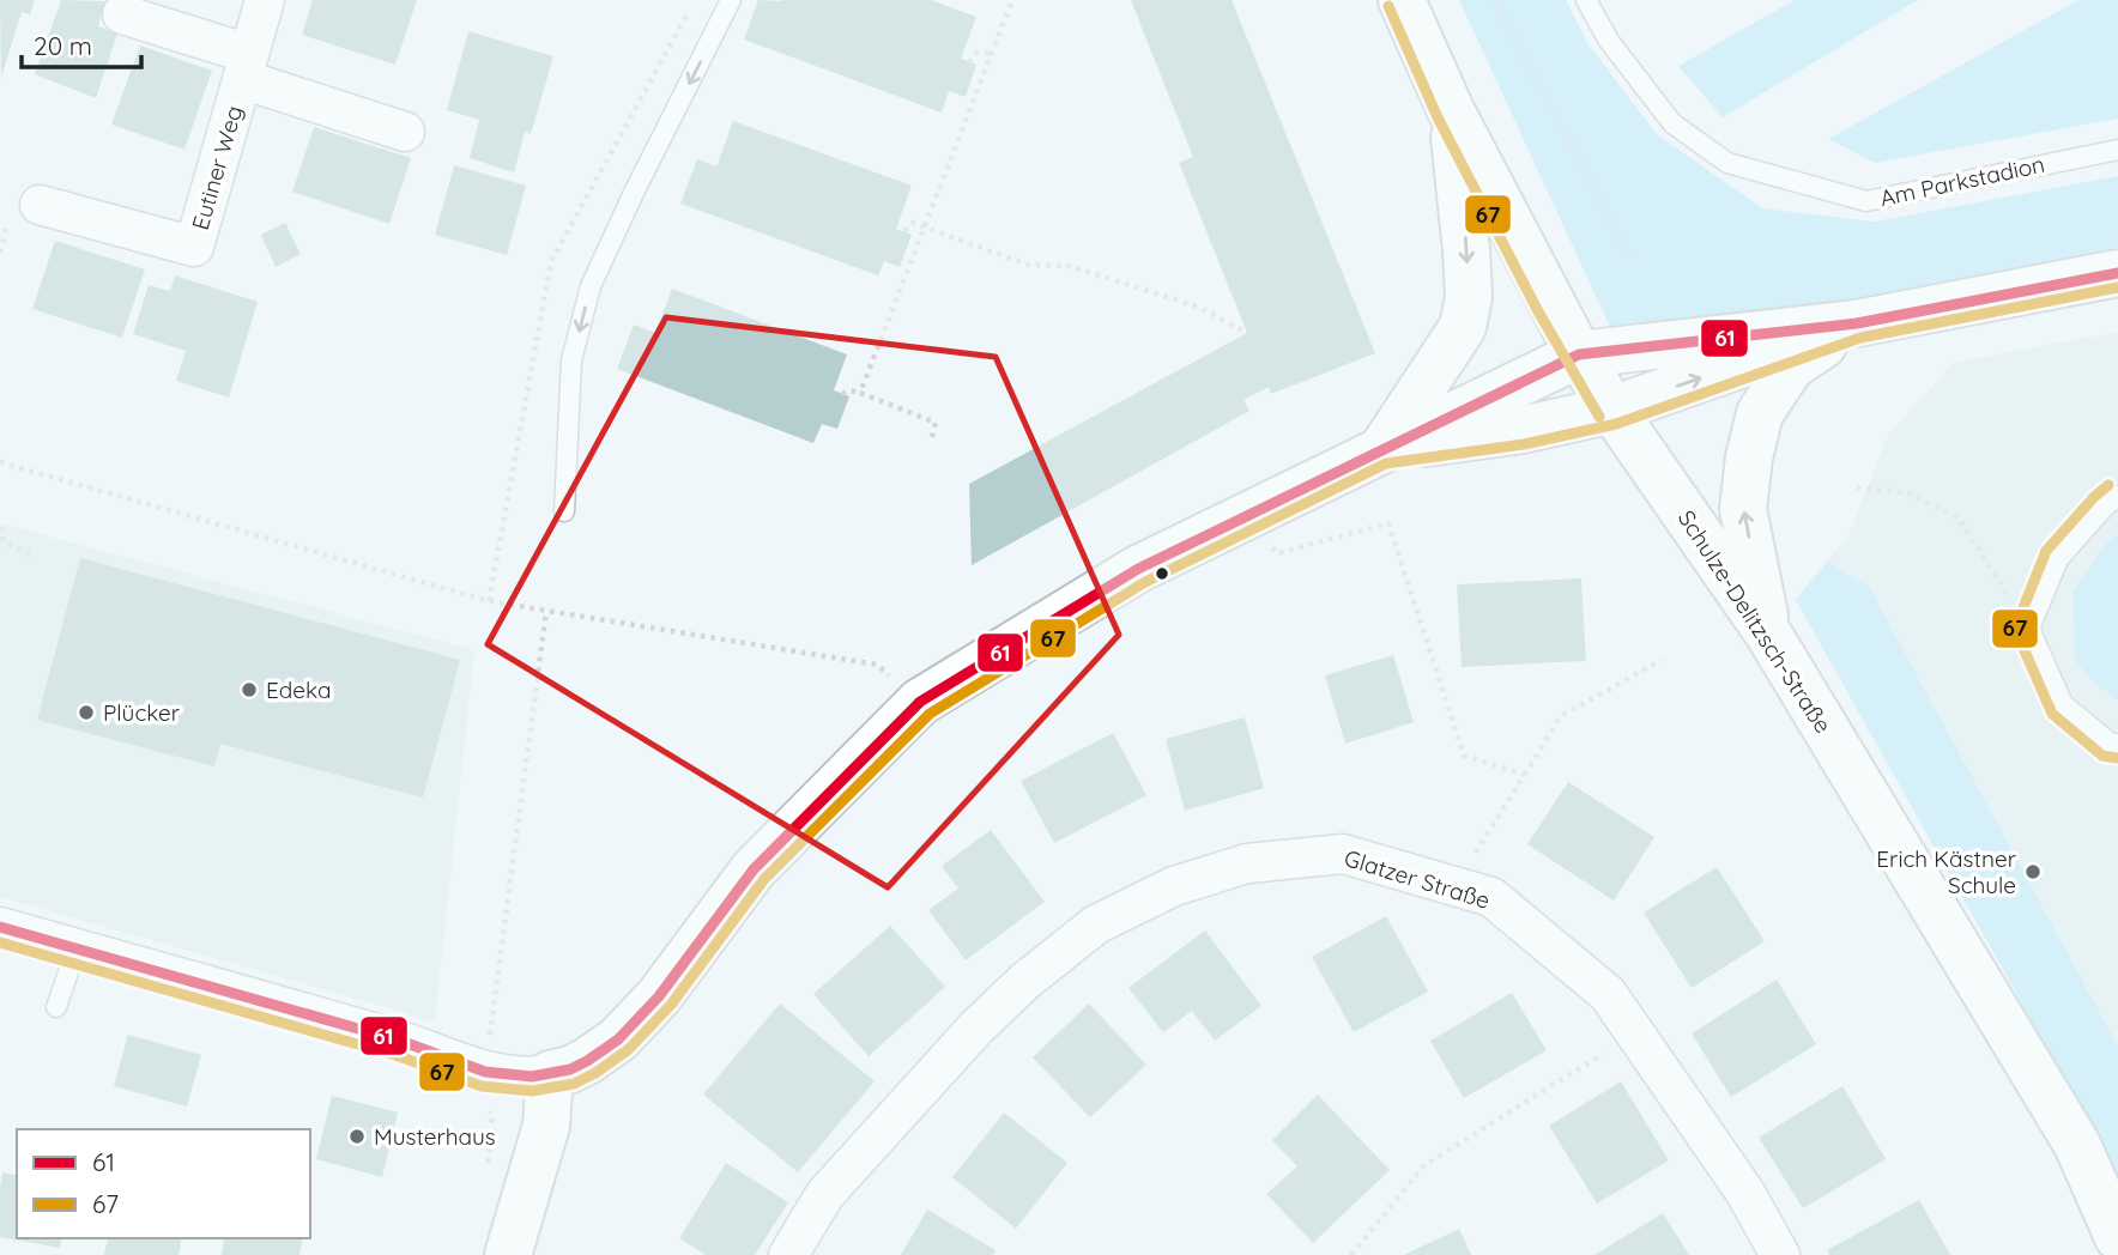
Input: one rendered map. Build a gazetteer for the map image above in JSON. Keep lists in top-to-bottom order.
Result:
{
  "streets": {
    "street": ["Eutiner Weg", "Schulze-Delitzsch-Straße", "Glatzer Straße"],
    "lane": ["Am Parkstadion"]
  },
  "places": [
    "Edeka",
    "Plücker",
    "Erich Kästner Schule",
    "Musterhaus"
  ],
  "lines": ["transit line 67", "transit line 61"],
  "legend": ["61", "67"],
  "scale_bar": "20 m"
}
